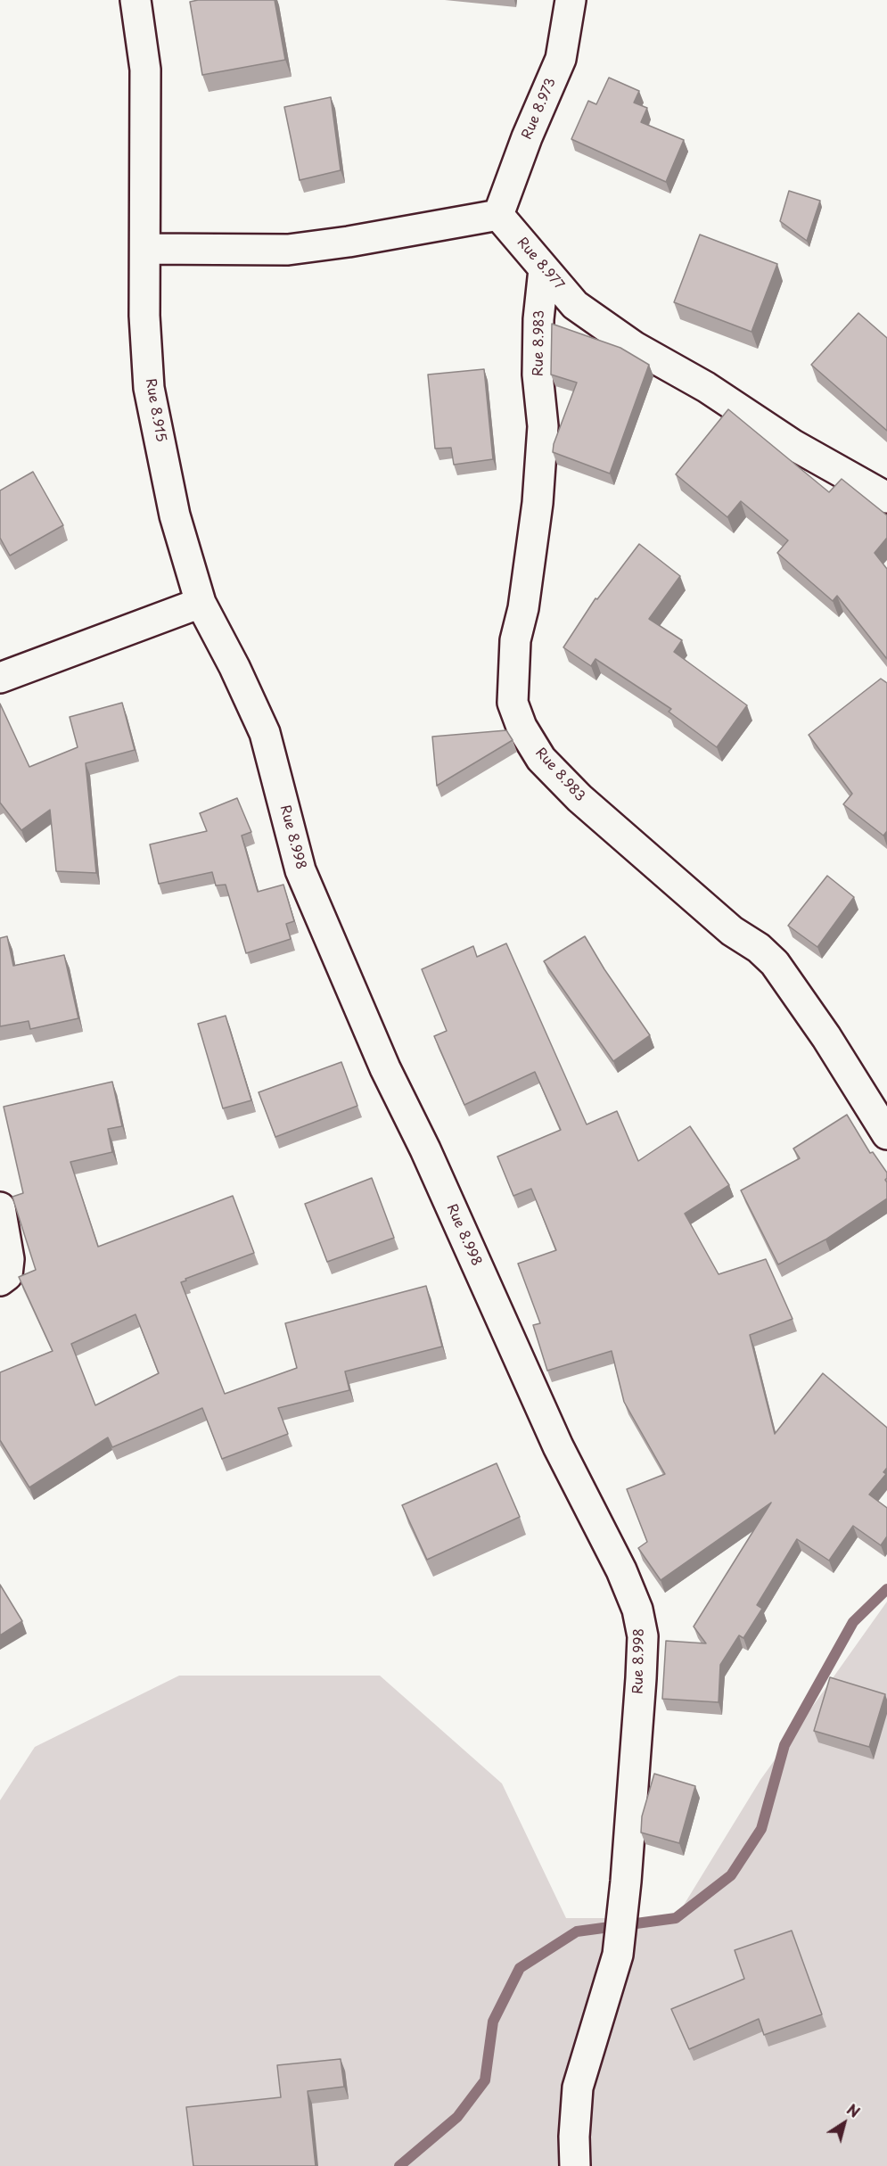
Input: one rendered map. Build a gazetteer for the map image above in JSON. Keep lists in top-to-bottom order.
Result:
{
  "streets": {
    "street": [
      "Rue 8.973",
      "Rue 8.977",
      "Rue 8.983",
      "Rue 8.915",
      "Rue 8.998"
    ]
  },
  "crossings": [
    ["Rue 8.973", "Rue 8.977"],
    ["Rue 8.977", "Rue 8.983"],
    ["Rue 8.915", "Rue 8.998"]
  ],
  "north": "top right"
}
